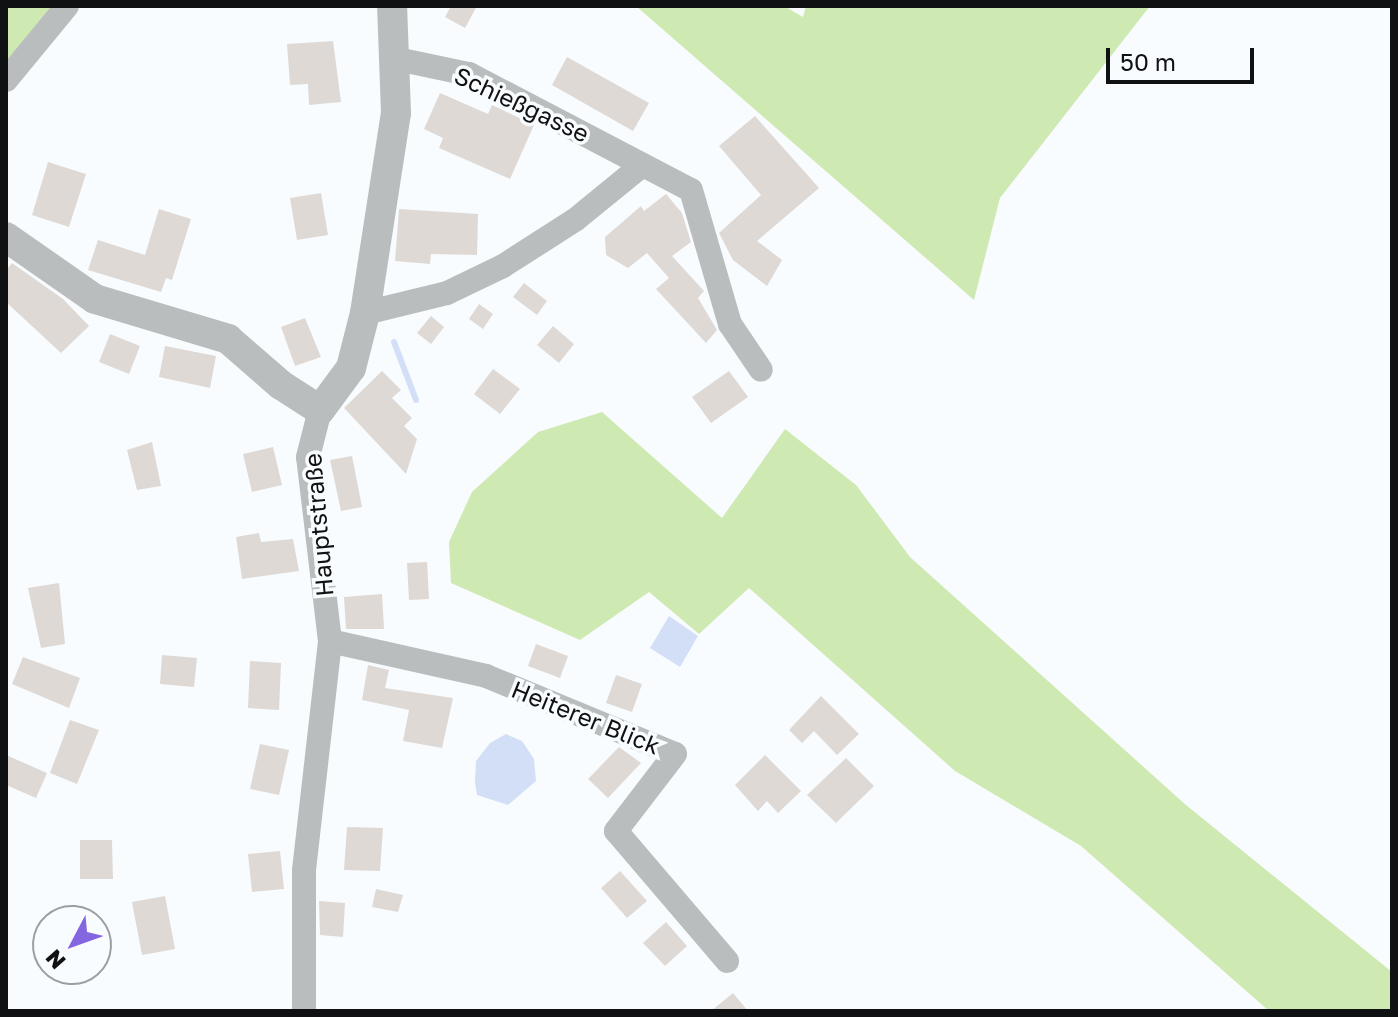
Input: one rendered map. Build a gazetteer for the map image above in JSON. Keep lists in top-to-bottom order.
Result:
{
  "streets": {
    "street": ["Schießgasse", "Hauptstraße", "Heiterer Blick"]
  },
  "crossings": [
    ["Schießgasse", "Hauptstraße"],
    ["Hauptstraße", "Heiterer Blick"]
  ],
  "scale_bar": "50 m",
  "north": "bottom left"
}
